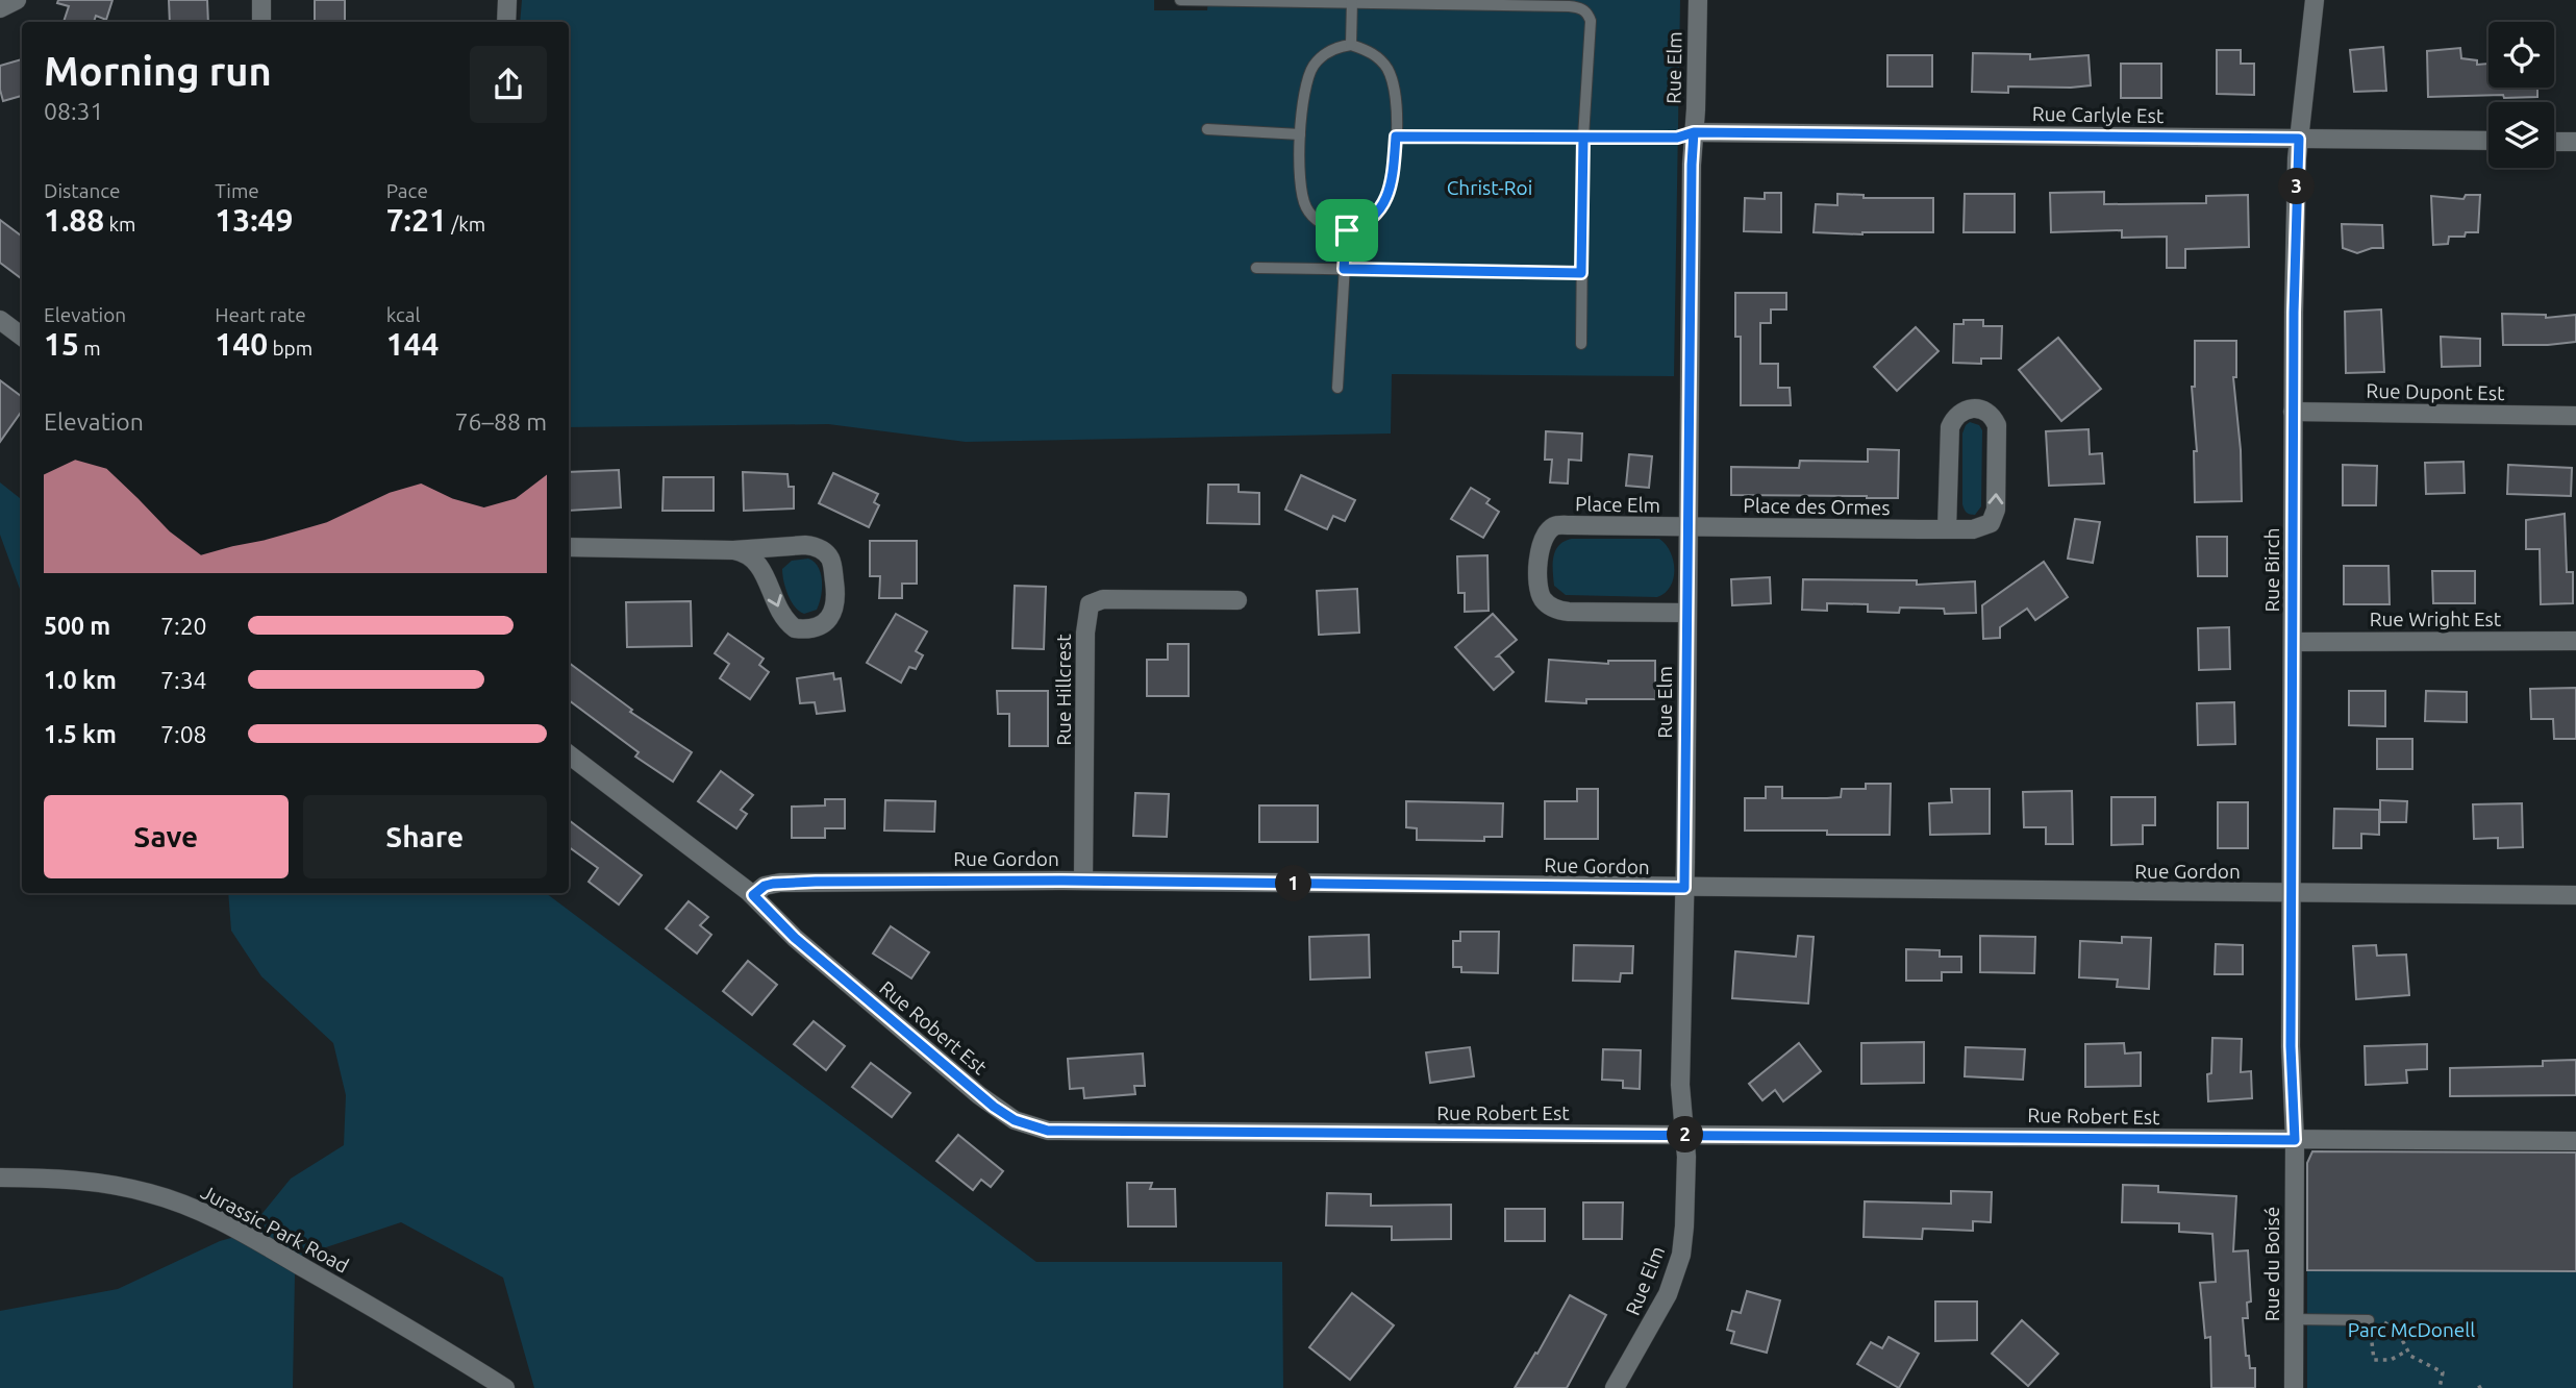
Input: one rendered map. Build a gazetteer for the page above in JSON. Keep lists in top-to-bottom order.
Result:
{
  "streets": {
    "street": [
      "Rue Elm",
      "Rue Carlyle Est",
      "Rue Dupont Est",
      "Place Elm",
      "Place des Ormes",
      "Rue Birch",
      "Rue Wright Est",
      "Rue Hillcrest",
      "Rue Gordon",
      "Rue Robert Est",
      "Jurassic Park Road",
      "Rue du Boisé"
    ]
  },
  "crossings": [
    ["Rue Elm", "Rue Carlyle Est"],
    ["Rue Elm", "Place Elm"],
    ["Rue Elm", "Place des Ormes"],
    ["Rue Elm", "Rue Gordon"],
    ["Rue Elm", "Rue Robert Est"],
    ["Rue Carlyle Est", "Rue Birch"],
    ["Rue Dupont Est", "Rue Birch"],
    ["Place Elm", "Place des Ormes"],
    ["Rue Birch", "Rue Wright Est"],
    ["Rue Birch", "Rue Gordon"],
    ["Rue Birch", "Rue Robert Est"],
    ["Rue Birch", "Rue du Boisé"],
    ["Rue Hillcrest", "Rue Gordon"],
    ["Rue Gordon", "Rue Robert Est"],
    ["Rue Robert Est", "Rue du Boisé"]
  ],
  "parks": ["Christ-Roi", "Parc McDonell"],
  "page": {
    "heading": ["Morning run", "08:31"],
    "stats": [
      ["Distance", "1.88 km"],
      ["Time", "13:49"],
      ["Pace", "7:21 /km"],
      ["Elevation", "15 m"],
      ["Heart rate", "140 bpm"],
      ["kcal", "144"]
    ],
    "pins": ["3", "1", "2"],
    "chart": ["Elevation", "76–88 m"],
    "list": [
      {
        "name": "500 m",
        "note": "7:20"
      },
      {
        "name": "1.0 km",
        "note": "7:34"
      },
      {
        "name": "1.5 km",
        "note": "7:08"
      }
    ],
    "buttons": ["Save", "Share"]
  }
}
